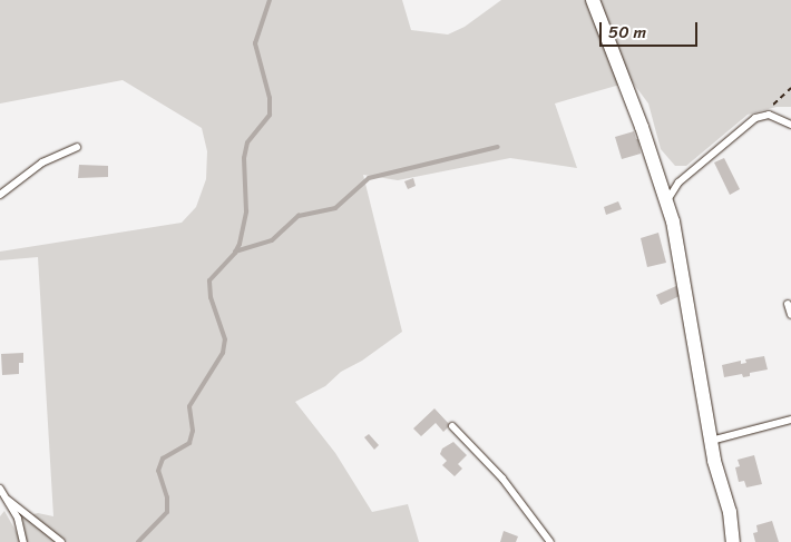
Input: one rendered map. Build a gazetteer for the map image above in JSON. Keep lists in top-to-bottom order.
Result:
{
  "scale_bar": "50 m"
}
